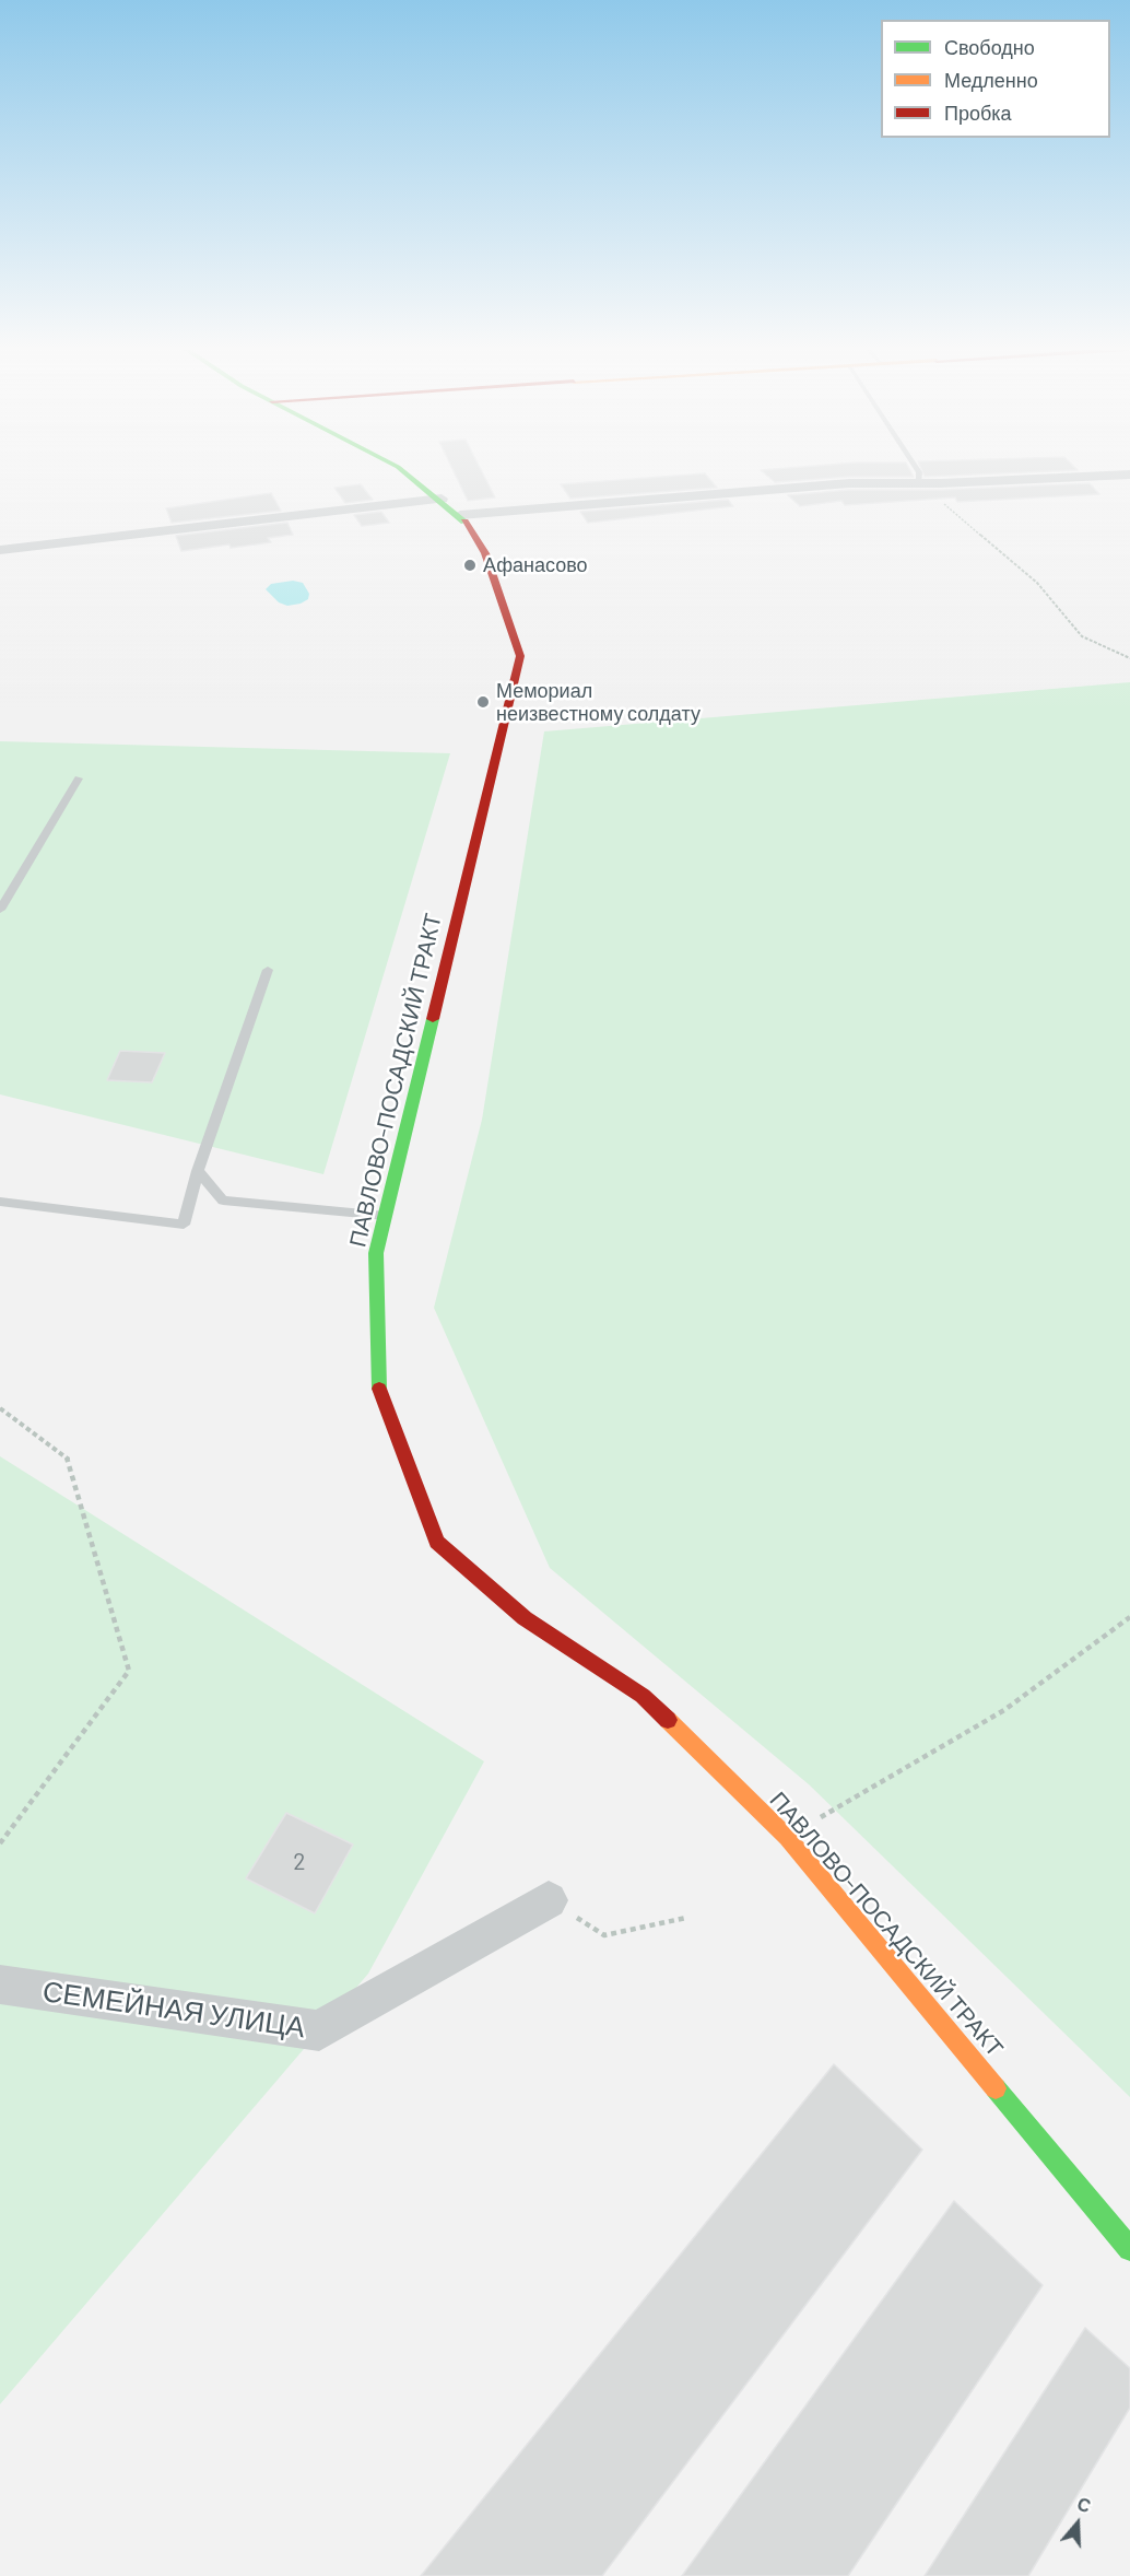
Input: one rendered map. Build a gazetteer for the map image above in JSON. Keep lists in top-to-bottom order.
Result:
{
  "streets": {
    "street": ["ПАВЛОВО-ПОСАДСКИЙ ТРАКТ", "СЕМЕЙНАЯ УЛИЦА"]
  },
  "places": ["Афанасово", "Мемориал неизвестному солдату"],
  "house_numbers": ["2"],
  "legend": ["Свободно", "Медленно", "Пробка"],
  "north": "top"
}
